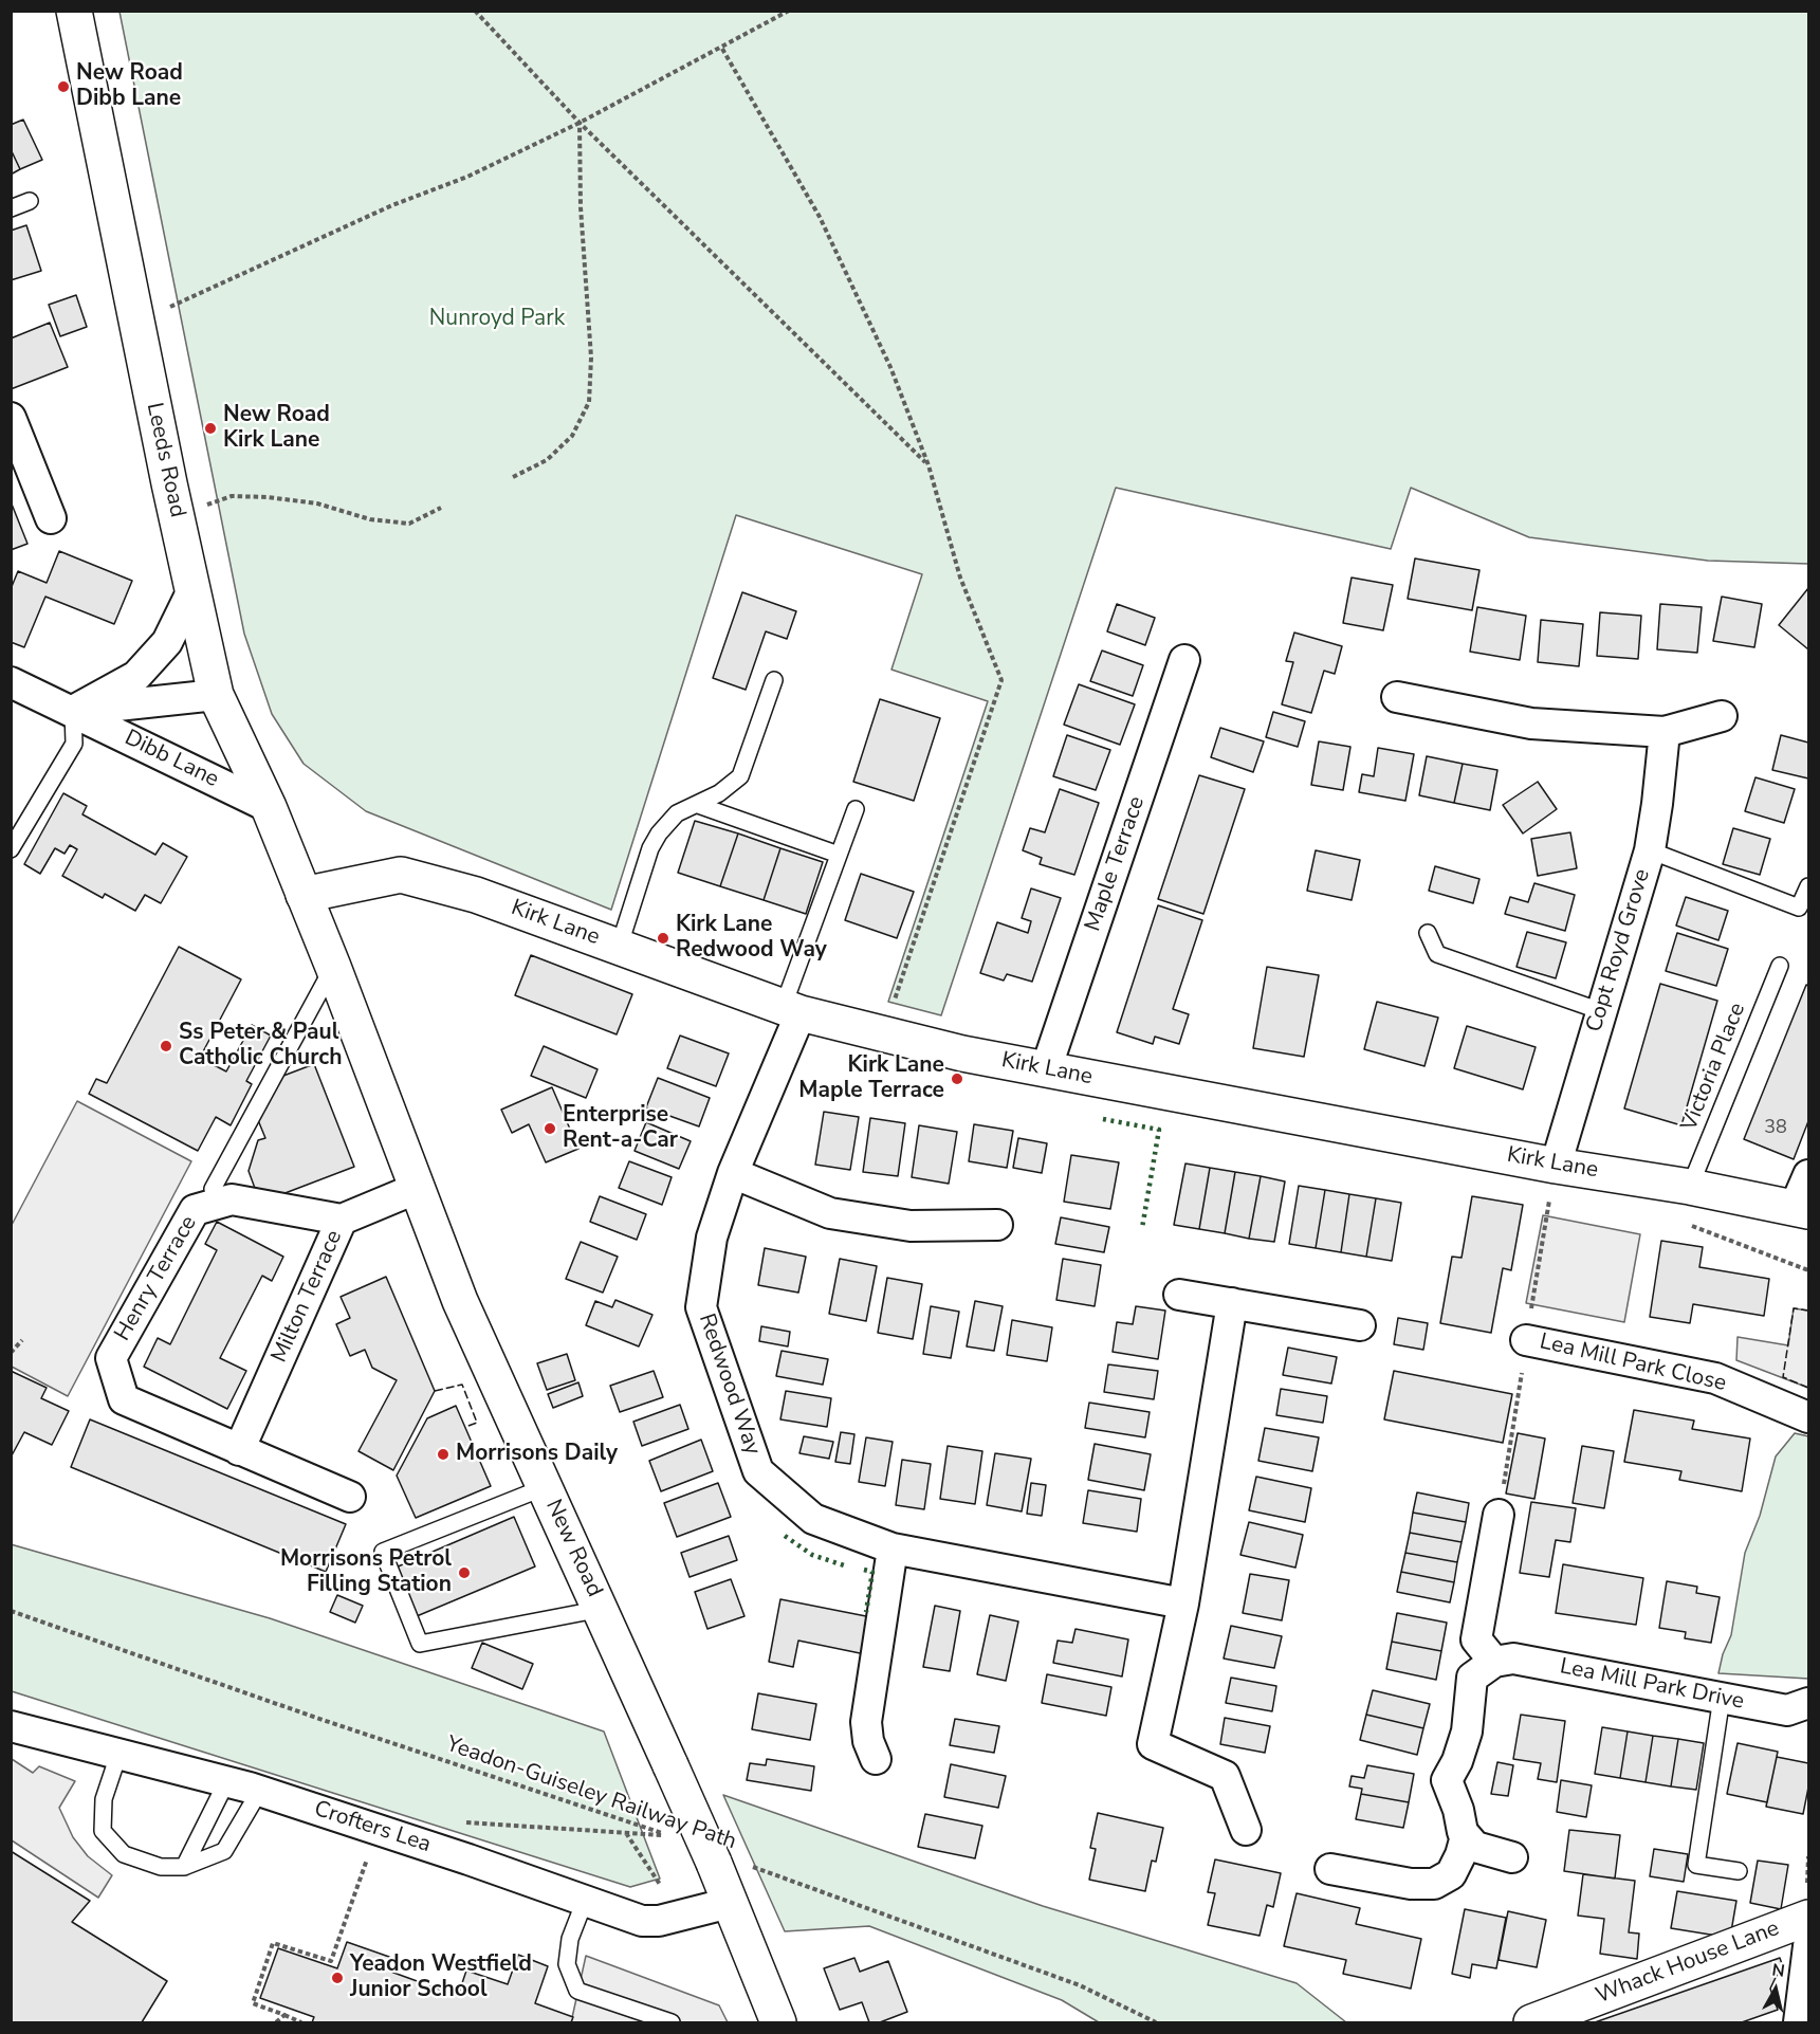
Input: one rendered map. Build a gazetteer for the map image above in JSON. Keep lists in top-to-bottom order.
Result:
{
  "streets": {
    "main road": [
      "Leeds Road",
      "Kirk Lane",
      "New Road",
      "Whack House Lane"
    ],
    "street": [
      "Dibb Lane",
      "Maple Terrace",
      "Copt Royd Grove",
      "Henry Terrace",
      "Milton Terrace",
      "Lea Mill Park Close",
      "Redwood Way",
      "Lea Mill Park Drive",
      "Crofters Lea"
    ],
    "lane": ["Victoria Place"],
    "path": ["Yeadon-Guiseley Railway Path"]
  },
  "crossings": [
    ["Leeds Road", "Dibb Lane"],
    ["Leeds Road", "Kirk Lane"],
    ["Leeds Road", "New Road"],
    ["Maple Terrace", "Kirk Lane"],
    ["Kirk Lane", "Copt Royd Grove"],
    ["Kirk Lane", "Victoria Place"],
    ["Kirk Lane", "Redwood Way"],
    ["Kirk Lane", "New Road"],
    ["Henry Terrace", "Milton Terrace"],
    ["Milton Terrace", "New Road"],
    ["New Road", "Crofters Lea"]
  ],
  "parks": ["Nunroyd Park"],
  "places": [
    "New Road Dibb Lane",
    "New Road Kirk Lane",
    "Kirk Lane Redwood Way",
    "Ss Peter & Paul Catholic Church",
    "Kirk Lane Maple Terrace",
    "Enterprise Rent-a-Car",
    "Morrisons Daily",
    "Morrisons Petrol Filling Station",
    "Yeadon Westfield Junior School"
  ],
  "house_numbers": ["38"],
  "north": "top"
}
